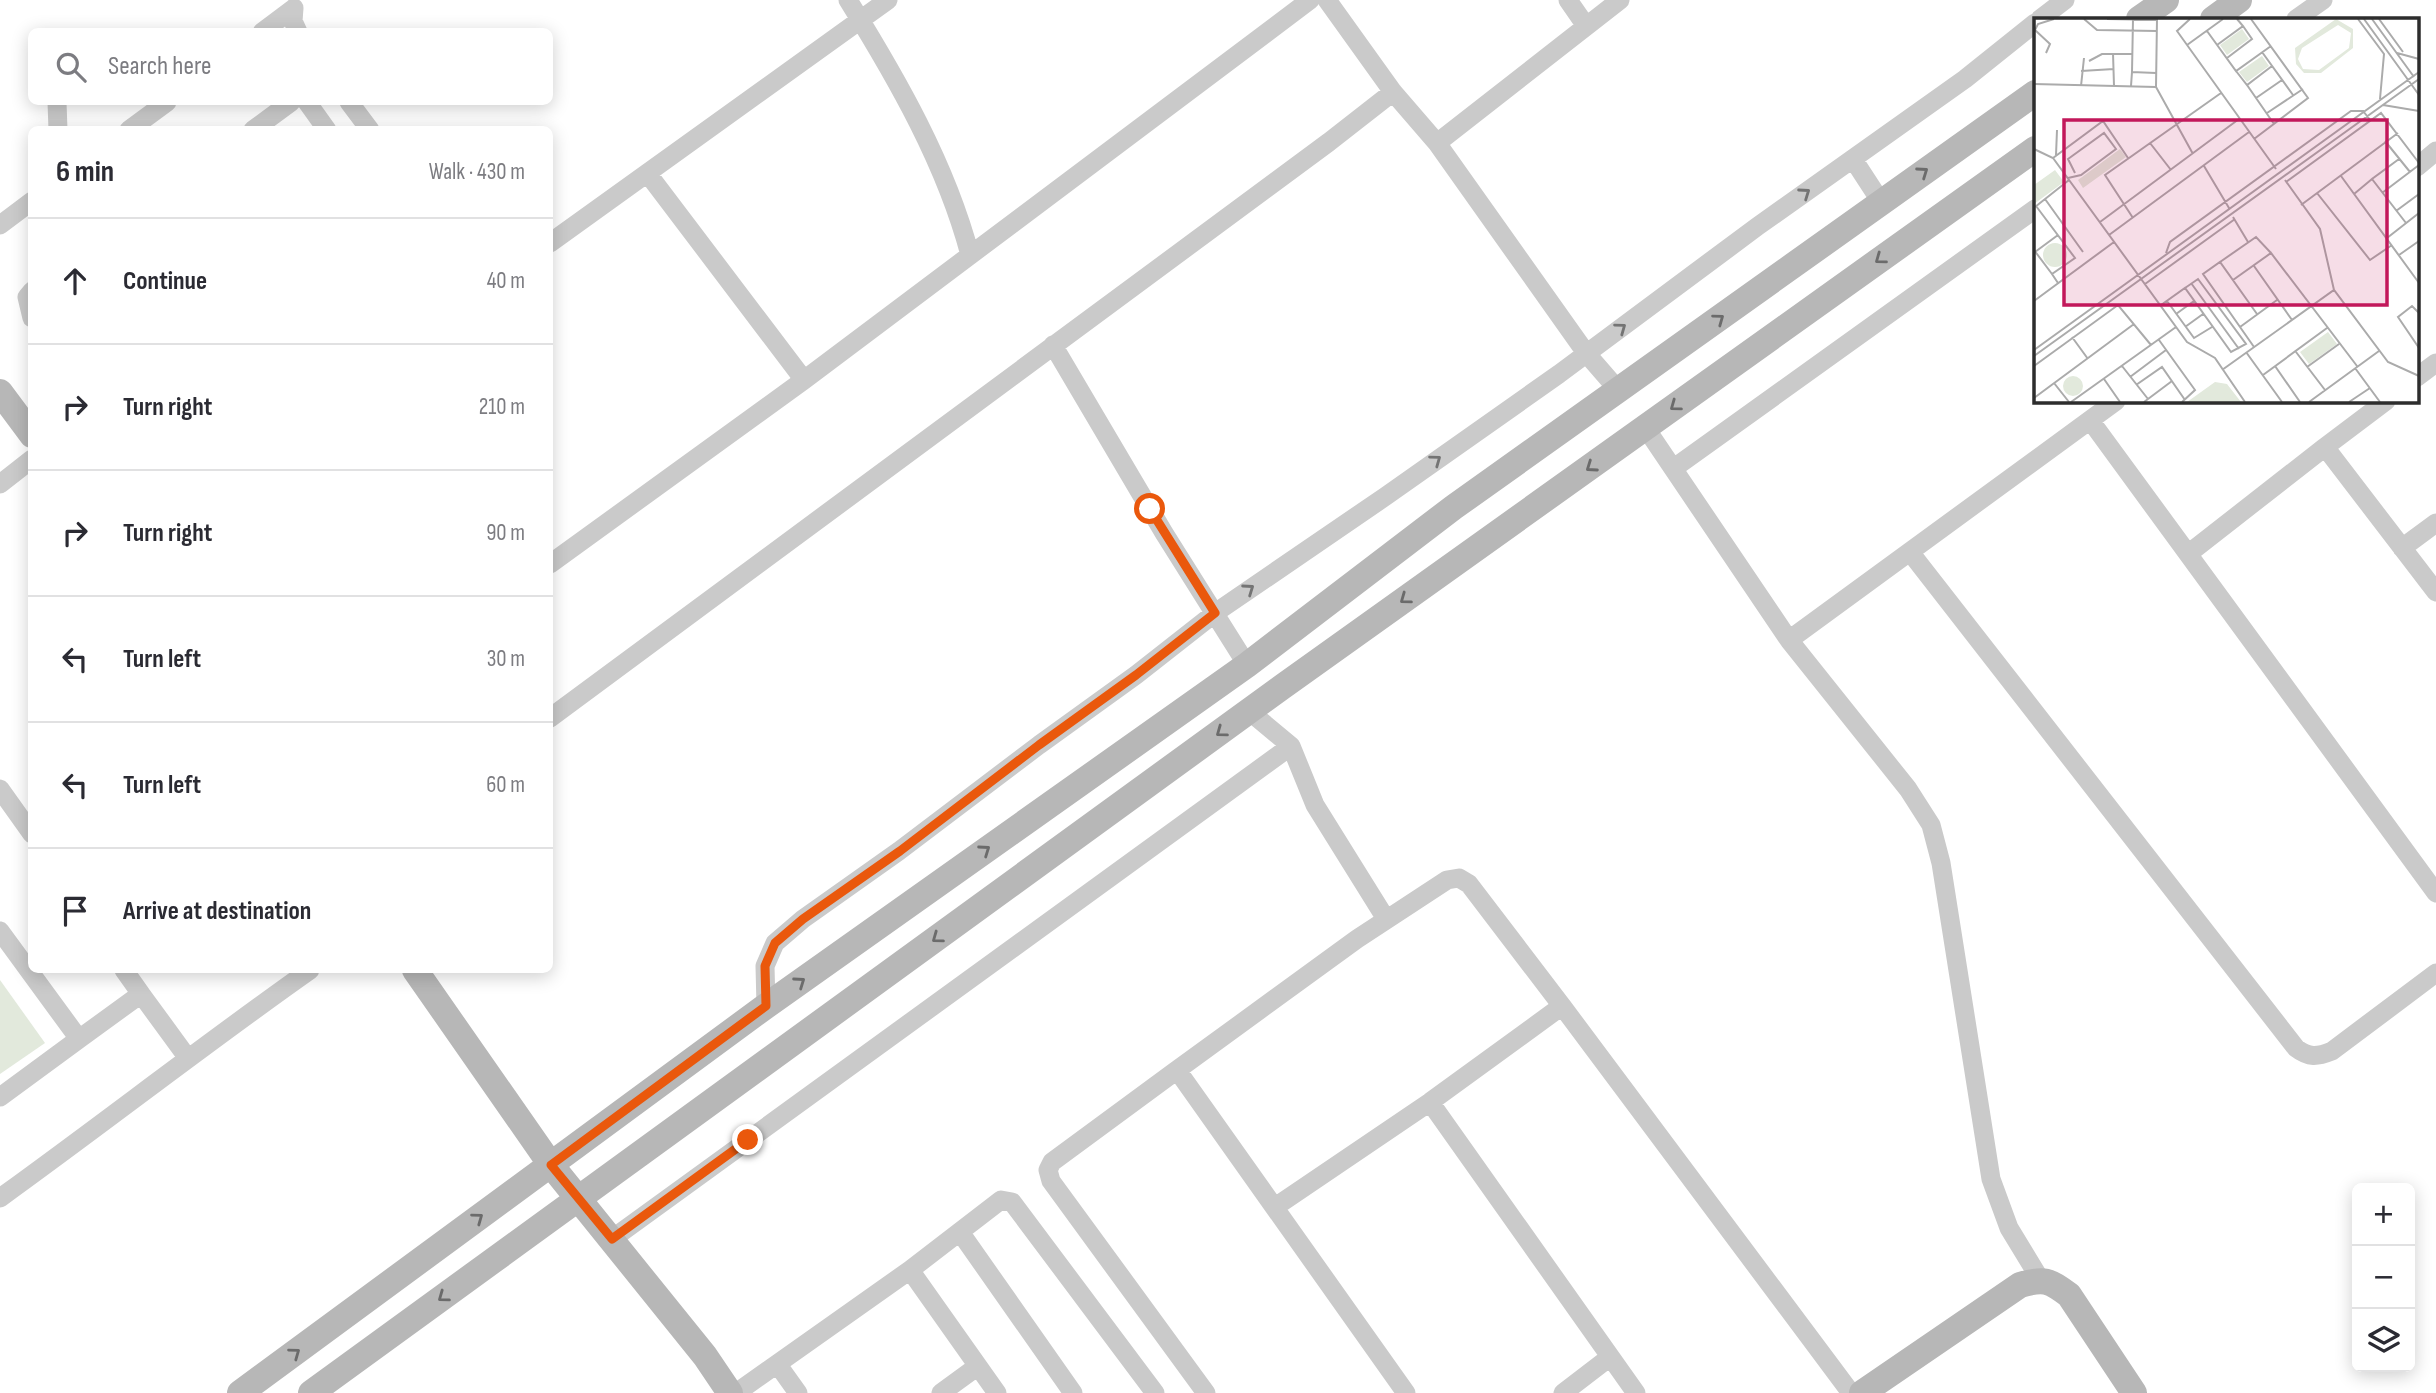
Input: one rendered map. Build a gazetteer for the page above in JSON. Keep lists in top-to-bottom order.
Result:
{
  "page": {
    "search": "Search here",
    "heading": ["6 min", "Walk · 430 m"],
    "list": [
      ["Continue", "40 m"],
      ["Turn right", "210 m"],
      ["Turn right", "90 m"],
      ["Turn left", "30 m"],
      ["Turn left", "60 m"],
      "Arrive at destination"
    ],
    "map_buttons": ["+", "−"]
  }
}
